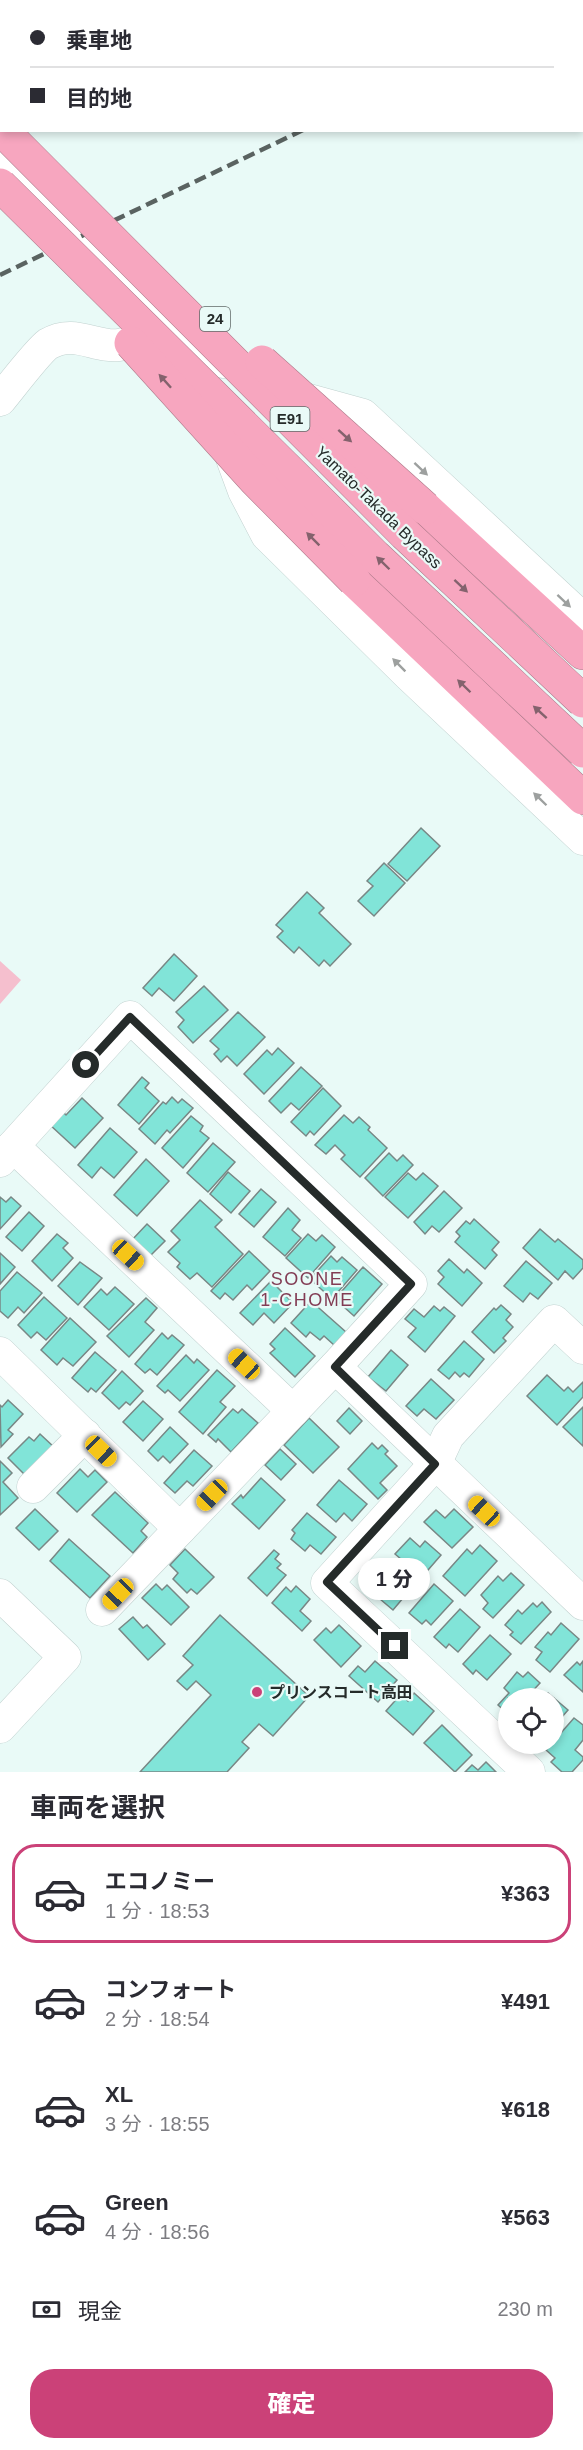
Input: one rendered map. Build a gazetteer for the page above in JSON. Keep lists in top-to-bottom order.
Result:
{
  "streets": {
    "highway": ["24", "E91", "Yamato-Takada Bypass"]
  },
  "districts": ["SOONE 1-CHOME"],
  "places": ["プリンスコート高田"],
  "page": {
    "banner": ["乗車地", "目的地"],
    "bubble": "1 分",
    "heading": "車両を選択",
    "list": [
      {
        "name": "エコノミー",
        "note": "1 分 · 18:53",
        "value": "¥363"
      },
      {
        "name": "コンフォート",
        "note": "2 分 · 18:54",
        "value": "¥491"
      },
      {
        "name": "XL",
        "note": "3 分 · 18:55",
        "value": "¥618"
      },
      {
        "name": "Green",
        "note": "4 分 · 18:56",
        "value": "¥563"
      }
    ],
    "pay": ["現金", "230 m"],
    "buttons": "確定"
  }
}
